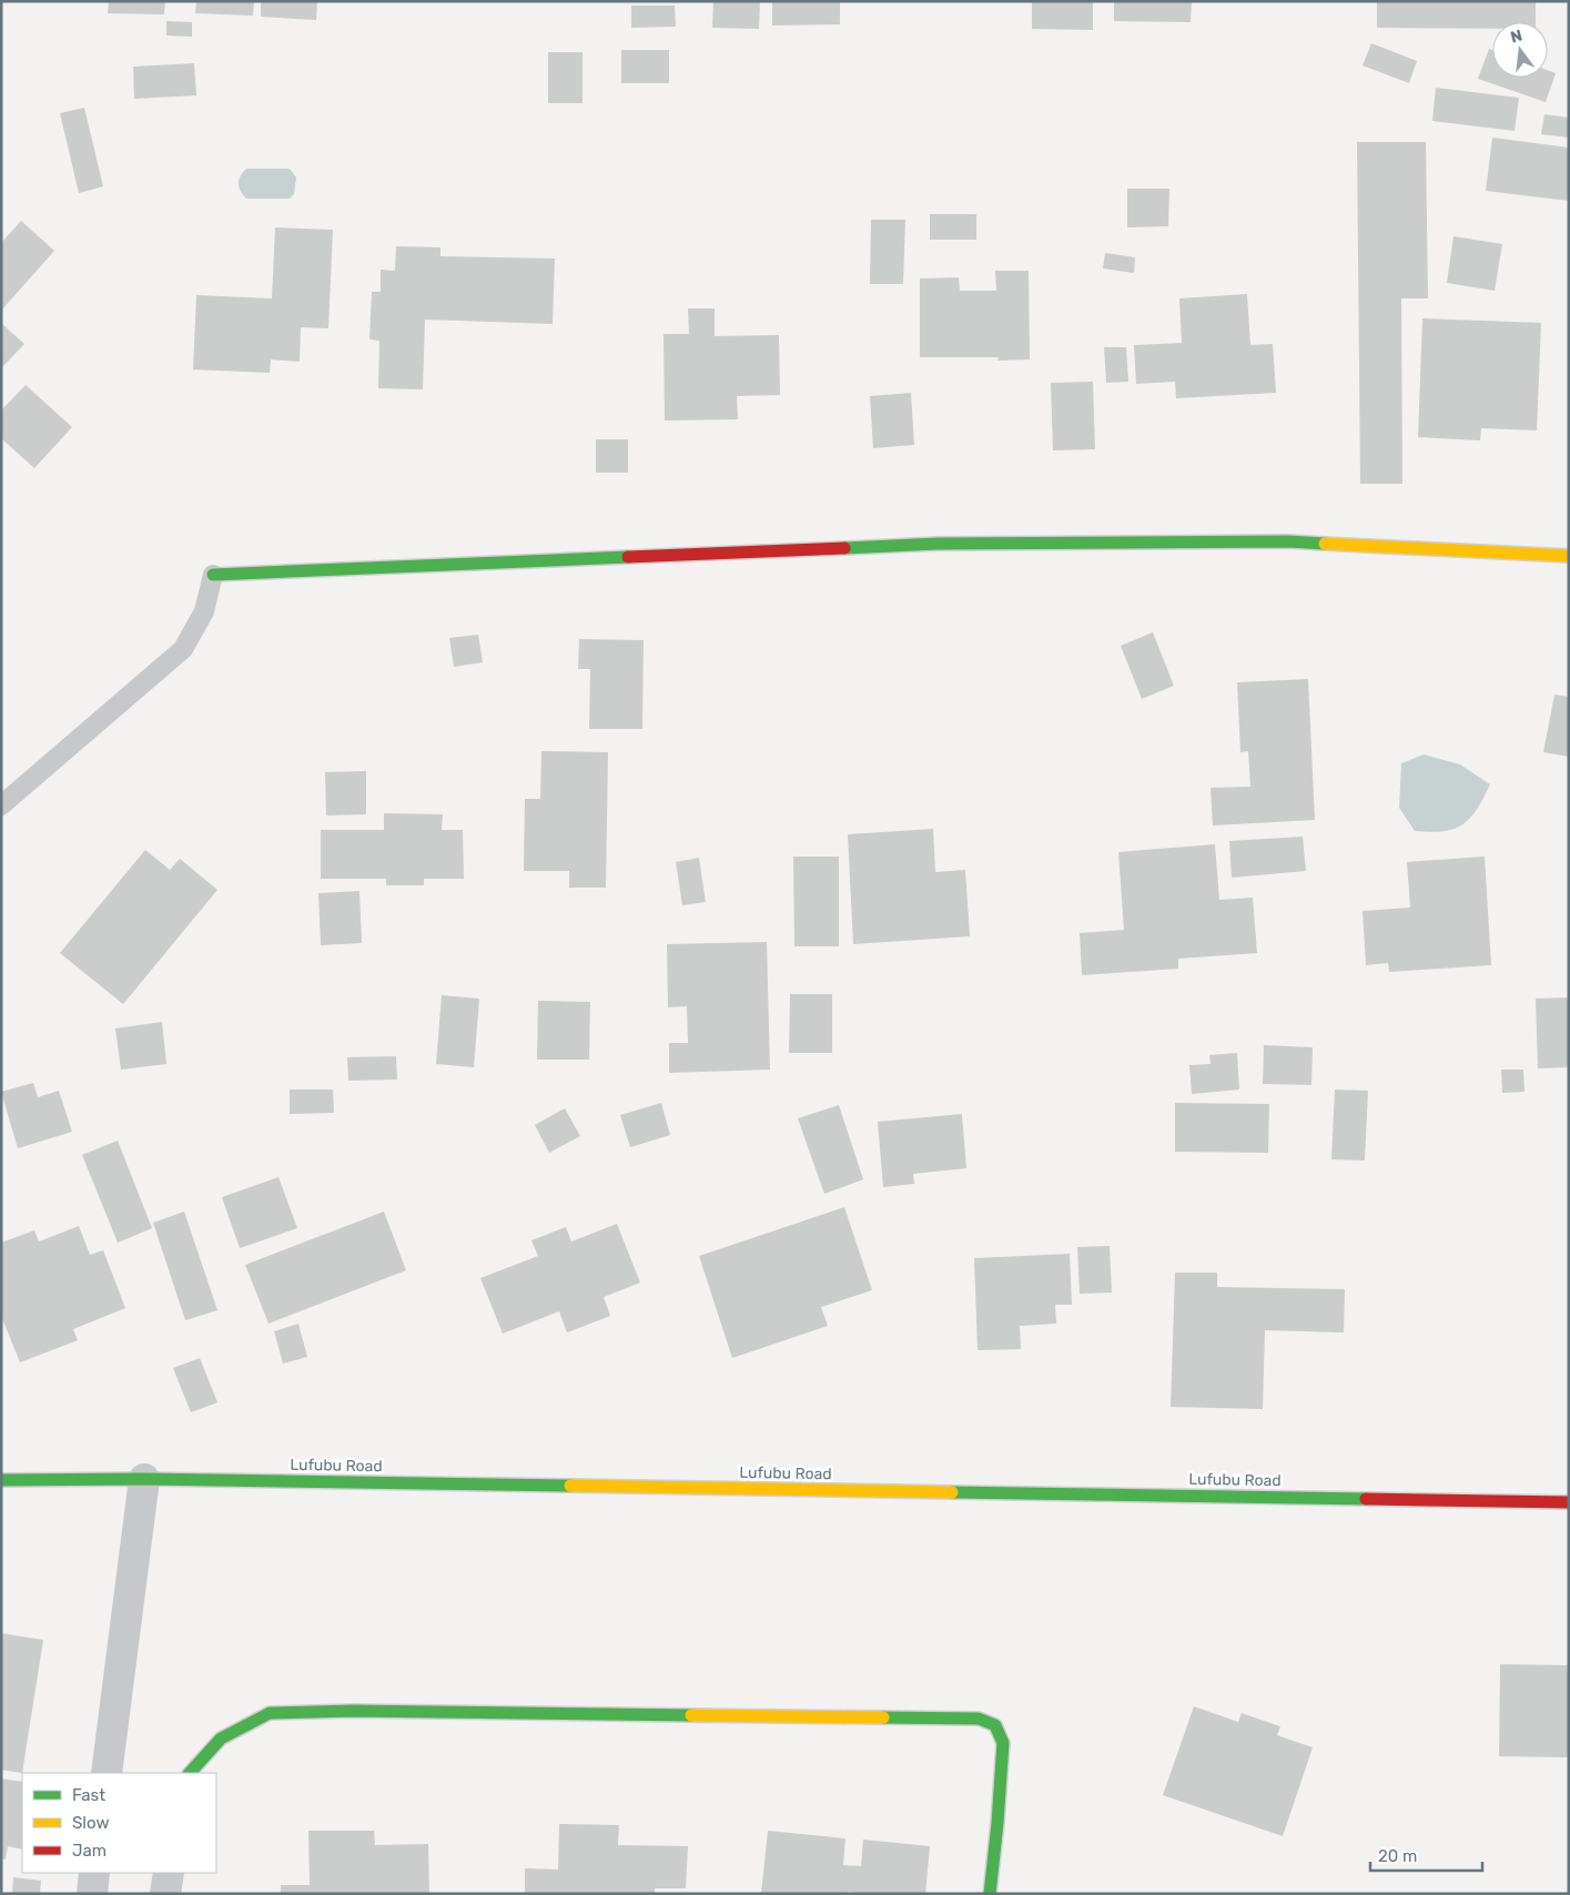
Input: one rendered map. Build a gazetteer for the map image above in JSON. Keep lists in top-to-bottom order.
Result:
{
  "streets": {
    "street": ["Lufubu Road"]
  },
  "legend": ["Fast", "Slow", "Jam"],
  "scale_bar": "20 m",
  "north": "top"
}
